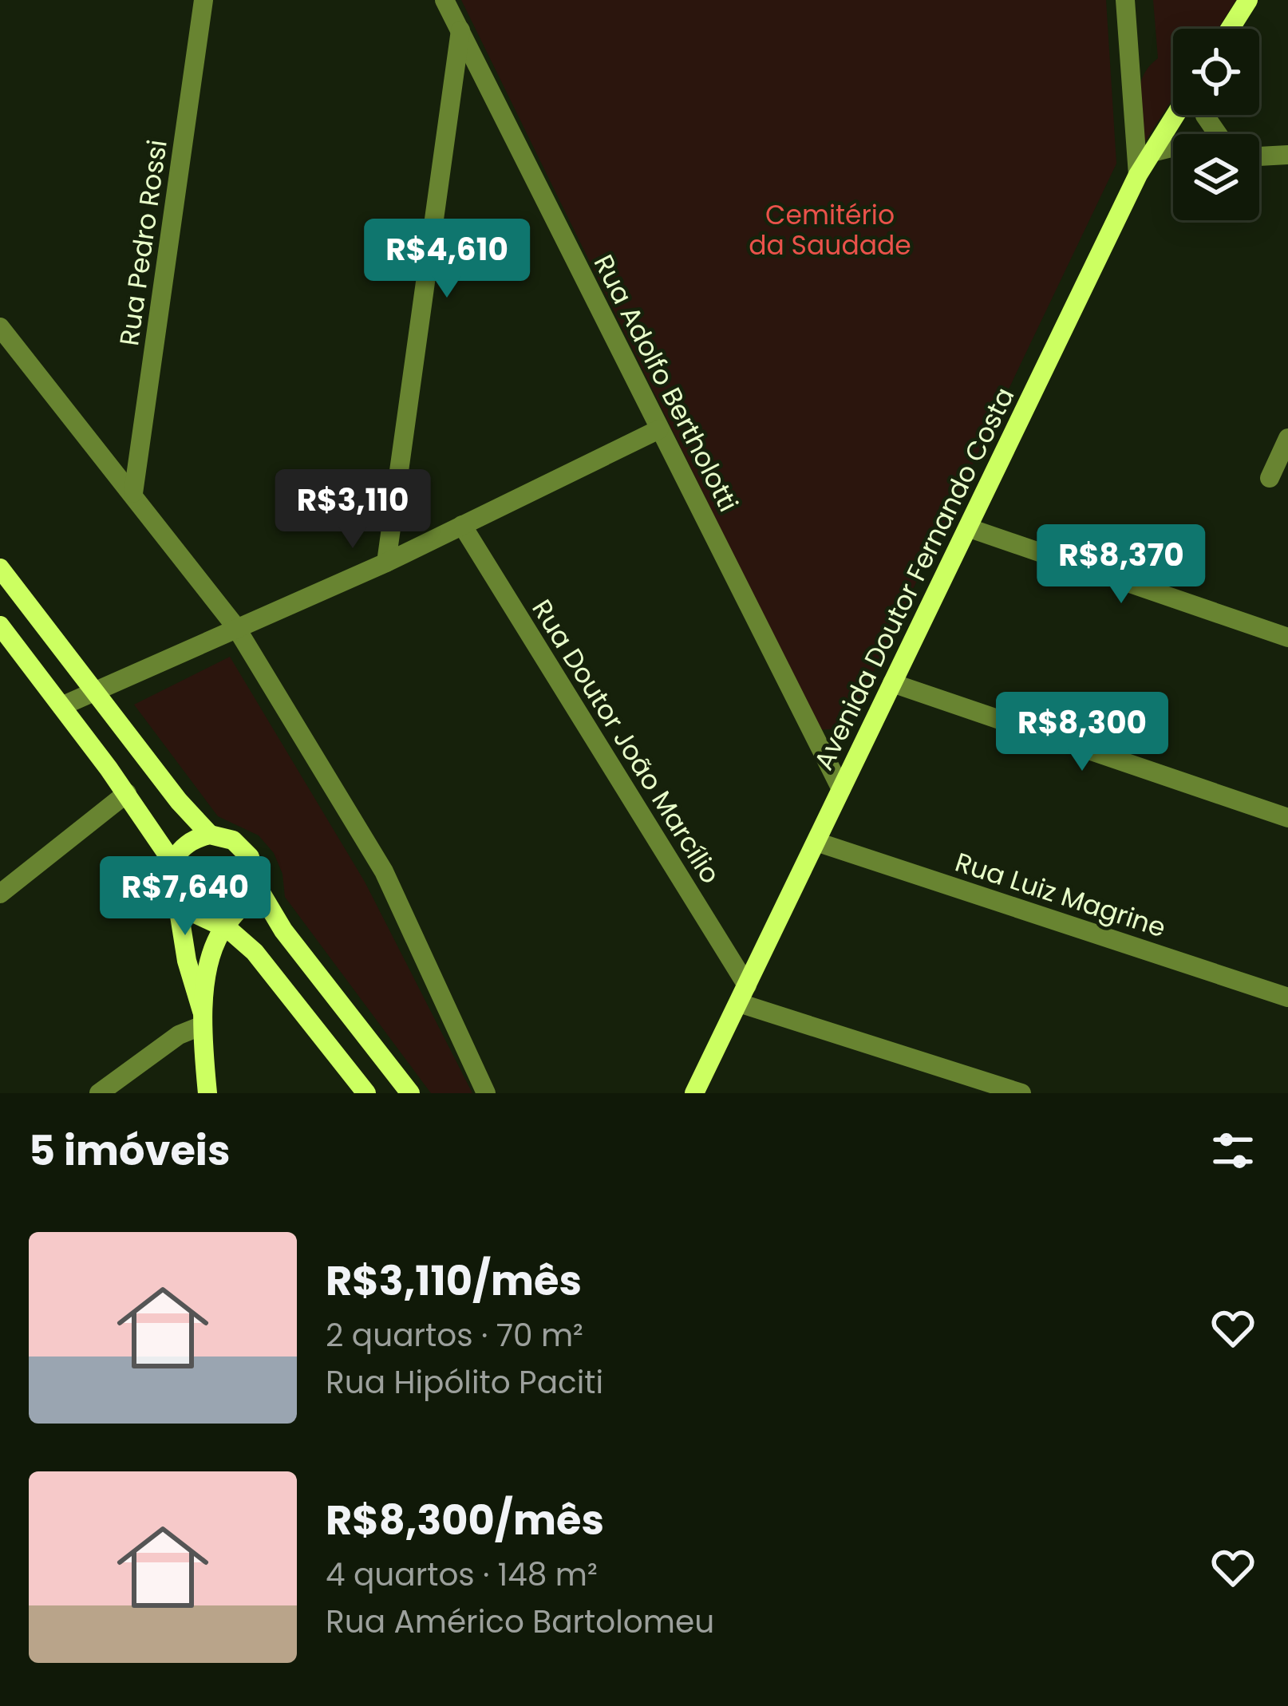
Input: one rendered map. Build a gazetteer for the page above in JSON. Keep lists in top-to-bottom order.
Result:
{
  "streets": {
    "street": [
      "Rua Pedro Rossi",
      "Rua Adolfo Bertholotti",
      "Avenida Doutor Fernando Costa",
      "Rua Doutor João Marcílio",
      "Rua Luiz Magrine"
    ]
  },
  "crossings": [
    ["Rua Adolfo Bertholotti", "Avenida Doutor Fernando Costa"],
    ["Avenida Doutor Fernando Costa", "Rua Doutor João Marcílio"],
    ["Avenida Doutor Fernando Costa", "Rua Luiz Magrine"]
  ],
  "parks": ["Cemitério da Saudade"],
  "page": {
    "price": [
      "R$4,610",
      "R$3,110",
      "R$8,370",
      "R$8,300",
      "R$7,640"
    ],
    "heading": "5 imóveis",
    "list": [
      {
        "name": "R$3,110/mês",
        "note": "2 quartos · 70 m² · Rua Hipólito Paciti"
      },
      {
        "name": "R$8,300/mês",
        "note": "4 quartos · 148 m² · Rua Américo Bartolomeu"
      }
    ]
  }
}
